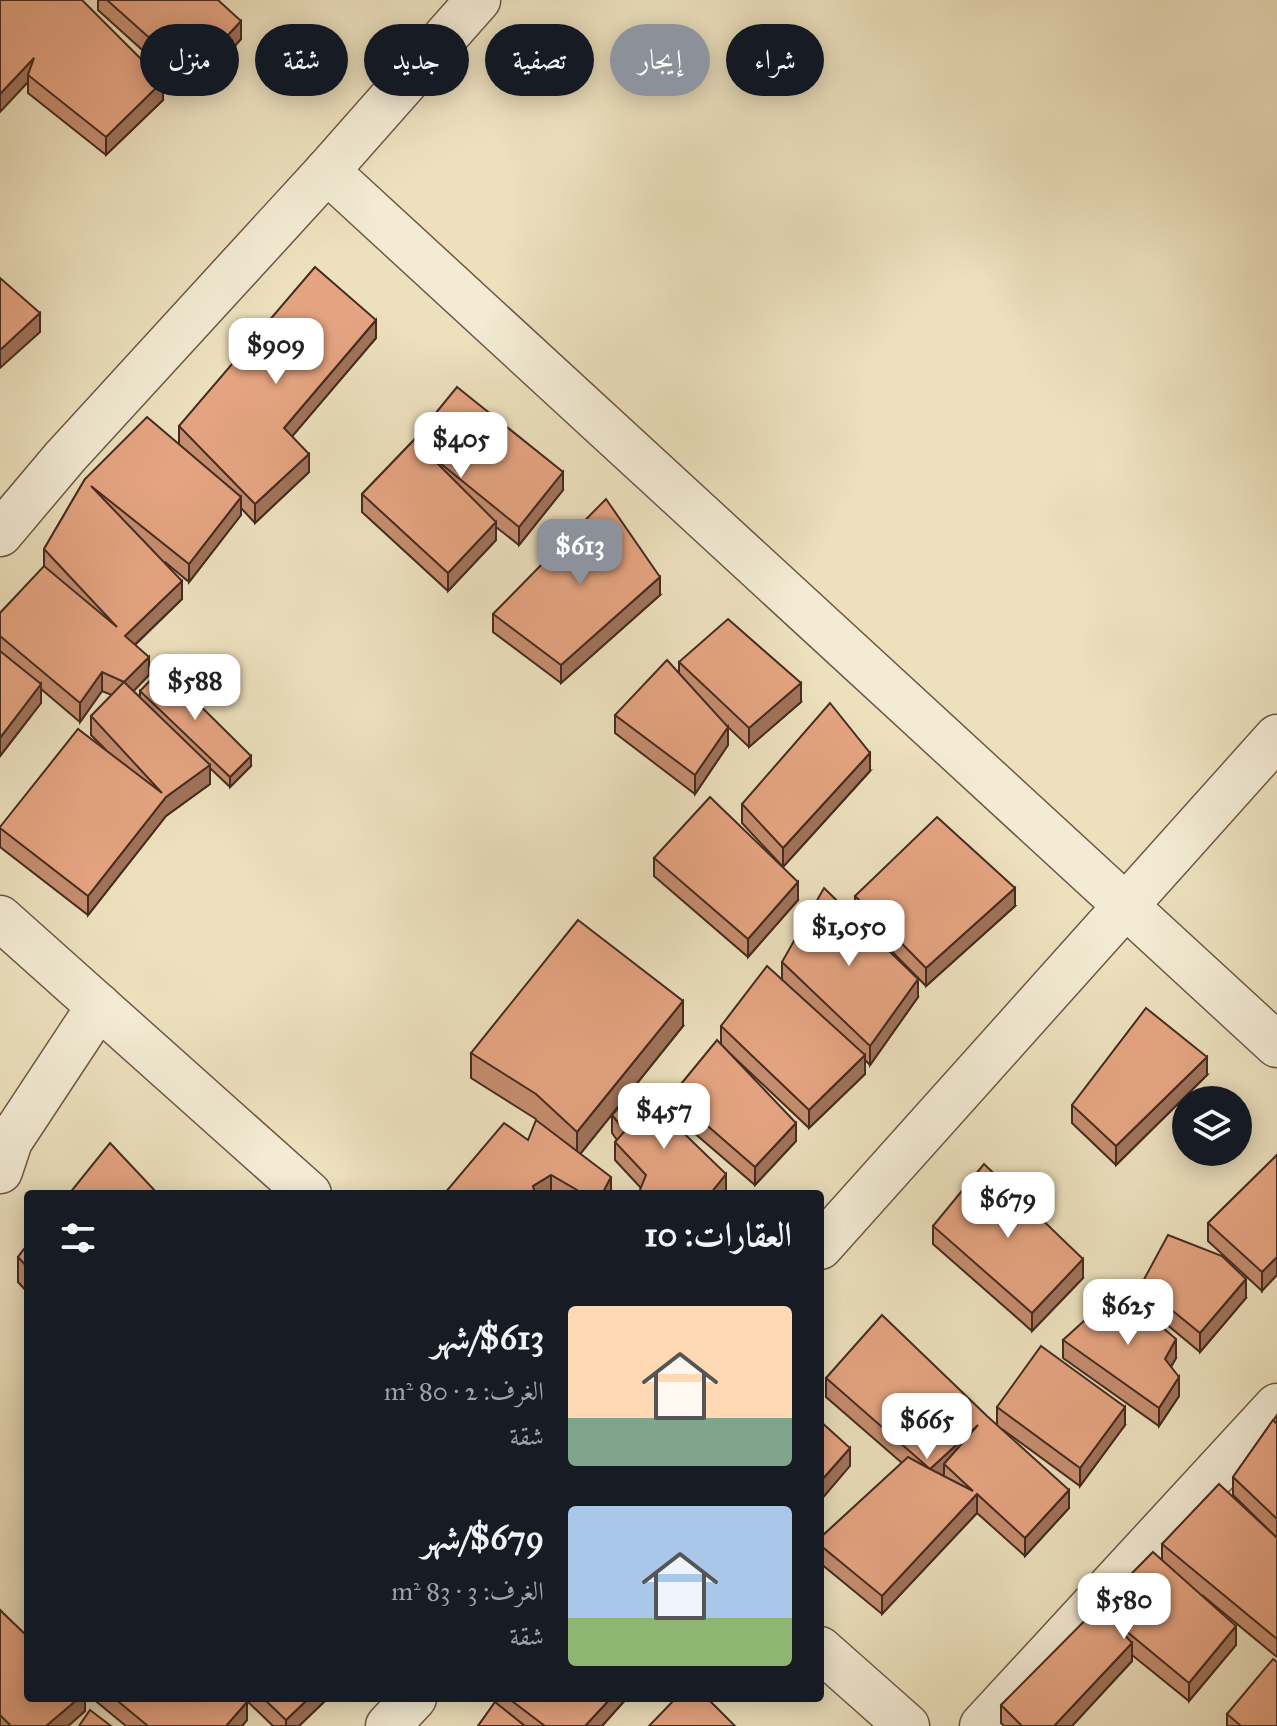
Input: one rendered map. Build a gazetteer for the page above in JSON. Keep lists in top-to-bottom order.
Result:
{
  "page": {
    "chip": [
      "شراء",
      "إيجار",
      "تصفية",
      "جديد",
      "شقة",
      "منزل"
    ],
    "price": [
      "$909",
      "$405",
      "$613",
      "$588",
      "$1,050",
      "$457",
      "$679",
      "$625",
      "$665",
      "$580"
    ],
    "heading": "العقارات: 10",
    "list": [
      {
        "name": "$613/شهر",
        "note": "الغرف: 2 · 80 m² · شقة"
      },
      {
        "name": "$679/شهر",
        "note": "الغرف: 3 · 83 m² · شقة"
      }
    ]
  }
}
